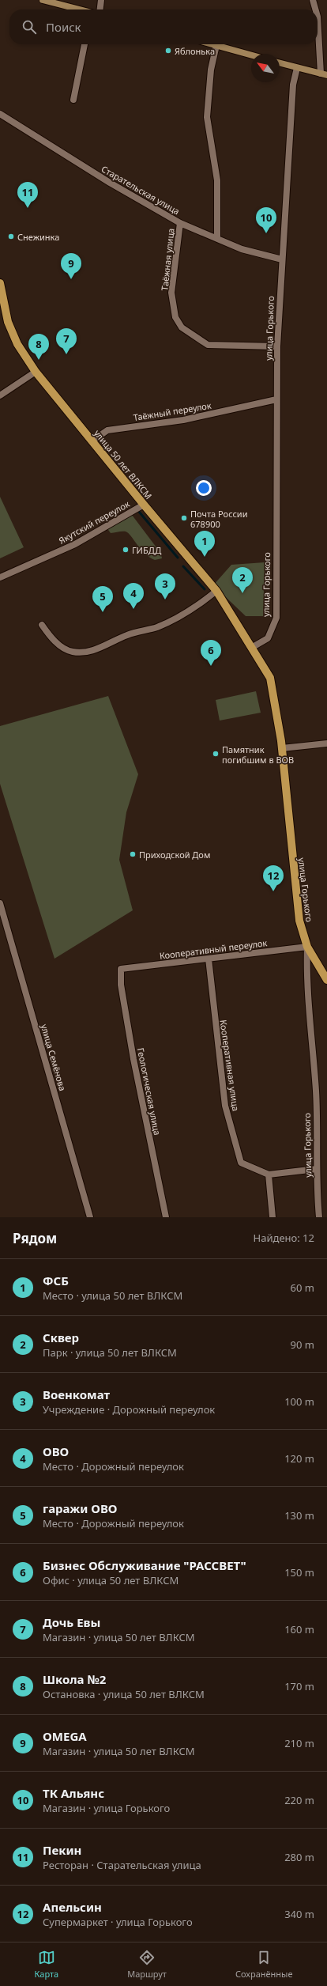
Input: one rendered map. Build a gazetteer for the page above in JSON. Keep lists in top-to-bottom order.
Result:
{
  "streets": {
    "main road": ["улица Горького", "улица 50 лет ВЛКСМ"],
    "street": [
      "Старательская улица",
      "Таёжная улица",
      "Таёжный переулок",
      "Якутский переулок",
      "Кооперативный переулок",
      "улица Семёнова",
      "Кооперативная улица",
      "Геологическая улица"
    ]
  },
  "crossings": [
    ["Старательская улица", "Таёжная улица"],
    ["Старательская улица", "улица Горького"],
    ["Таёжная улица", "улица Горького"],
    ["улица Горького", "Таёжный переулок"],
    ["улица Горького", "улица 50 лет ВЛКСМ"],
    ["улица Горького", "Кооперативный переулок"],
    ["улица Горького", "Кооперативная улица"],
    ["Таёжный переулок", "улица 50 лет ВЛКСМ"],
    ["улица 50 лет ВЛКСМ", "Якутский переулок"],
    ["Кооперативный переулок", "Кооперативная улица"],
    ["Кооперативный переулок", "Геологическая улица"]
  ],
  "places": [
    "Яблонька",
    "Снежинка",
    "Почта России 678900",
    "ГИБДД",
    "Памятник погибшим в ВОВ",
    "Приходской Дом"
  ],
  "north": "top left",
  "page": {
    "search": "Поиск",
    "pins": [
      "11",
      "10",
      "9",
      "7",
      "8",
      "1",
      "2",
      "3",
      "4",
      "5",
      "6",
      "12"
    ],
    "heading": ["Рядом", "Найдено: 12"],
    "list": [
      {
        "mark": "1",
        "name": "ФСБ",
        "note": "Место · улица 50 лет ВЛКСМ",
        "value": "60 m"
      },
      {
        "mark": "2",
        "name": "Сквер",
        "note": "Парк · улица 50 лет ВЛКСМ",
        "value": "90 m"
      },
      {
        "mark": "3",
        "name": "Военкомат",
        "note": "Учреждение · Дорожный переулок",
        "value": "100 m"
      },
      {
        "mark": "4",
        "name": "ОВО",
        "note": "Место · Дорожный переулок",
        "value": "120 m"
      },
      {
        "mark": "5",
        "name": "гаражи ОВО",
        "note": "Место · Дорожный переулок",
        "value": "130 m"
      },
      {
        "mark": "6",
        "name": "Бизнес Обслуживание \"РАССВЕТ\"",
        "note": "Офис · улица 50 лет ВЛКСМ",
        "value": "150 m"
      },
      {
        "mark": "7",
        "name": "Дочь Евы",
        "note": "Магазин · улица 50 лет ВЛКСМ",
        "value": "160 m"
      },
      {
        "mark": "8",
        "name": "Школа №2",
        "note": "Остановка · улица 50 лет ВЛКСМ",
        "value": "170 m"
      },
      {
        "mark": "9",
        "name": "OMEGA",
        "note": "Магазин · улица 50 лет ВЛКСМ",
        "value": "210 m"
      },
      {
        "mark": "10",
        "name": "ТК Альянс",
        "note": "Магазин · улица Горького",
        "value": "220 m"
      },
      {
        "mark": "11",
        "name": "Пекин",
        "note": "Ресторан · Старательская улица",
        "value": "280 m"
      },
      {
        "mark": "12",
        "name": "Апельсин",
        "note": "Супермаркет · улица Горького",
        "value": "340 m"
      }
    ],
    "nav": ["Карта", "Маршрут", "Сохранённые"]
  }
}
